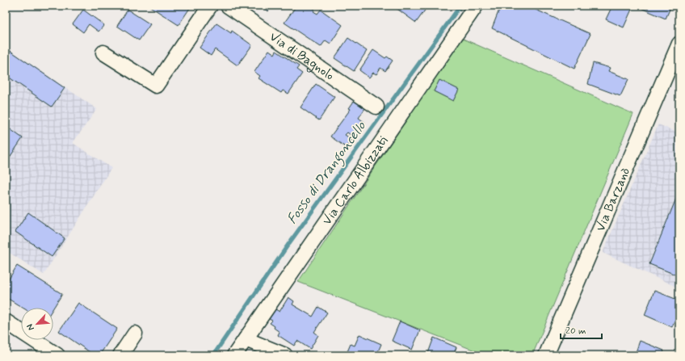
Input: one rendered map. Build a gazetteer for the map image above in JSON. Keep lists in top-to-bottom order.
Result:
{
  "streets": {
    "street": ["Via di Bagnolo", "Via Carlo Albizzati", "Via Barzanò"]
  },
  "water": ["Fosso di Drangoncello"],
  "scale_bar": "20 m",
  "north": "bottom left"
}
